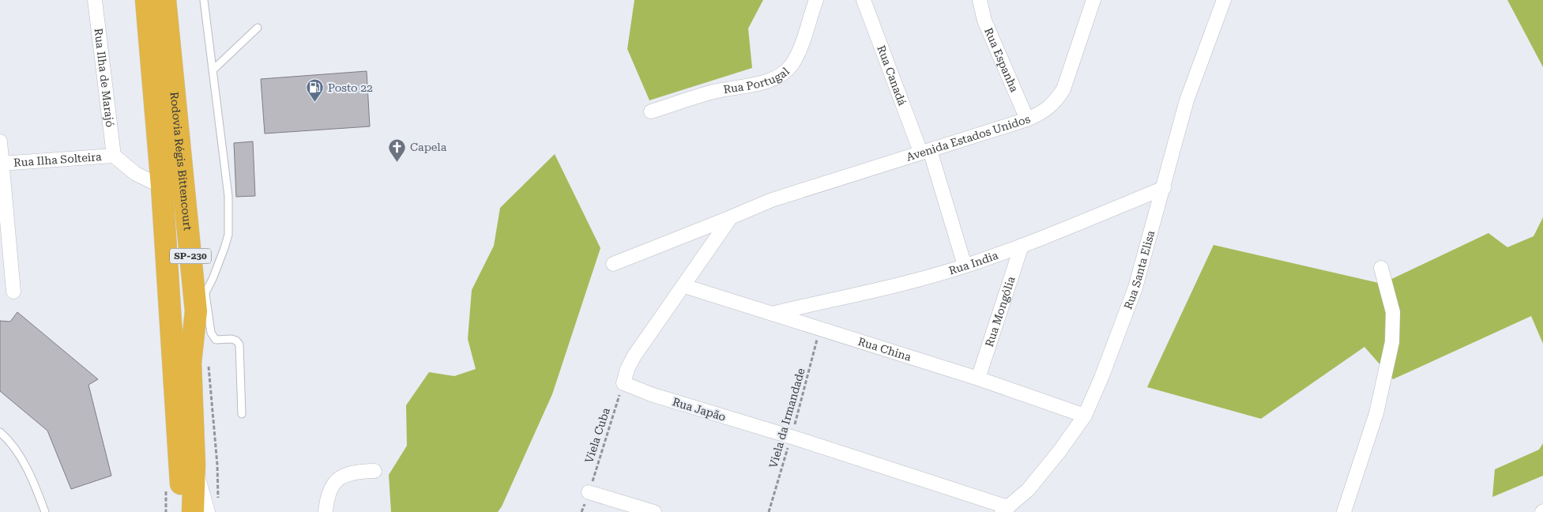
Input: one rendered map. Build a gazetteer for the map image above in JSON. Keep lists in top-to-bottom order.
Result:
{
  "streets": {
    "highway": ["Rodovia Régis Bittencourt", "SP-230"],
    "street": [
      "Rua Espanha",
      "Rua Canadá",
      "Rua Ilha de Marajó",
      "Rua Portugal",
      "Avenida Estados Unidos",
      "Rua Ilha Solteira",
      "Rua India",
      "Rua Santa Elisa",
      "Rua Mongólia",
      "Rua China",
      "Rua Japão"
    ],
    "path": ["Viela da Irmandade", "Viela Cuba"]
  },
  "crossings": [
    ["Rua Espanha", "Avenida Estados Unidos"],
    ["Rua Canadá", "Avenida Estados Unidos"],
    ["Rua Canadá", "Rua India"],
    ["Rua Ilha de Marajó", "Rua Ilha Solteira"],
    ["Rua India", "Rua Santa Elisa"],
    ["Rua India", "Rua Mongólia"],
    ["Rua India", "Rua China"],
    ["Rua Santa Elisa", "Rua China"],
    ["Rua Santa Elisa", "Rua Japão"],
    ["Rua Mongólia", "Rua China"],
    ["Rua China", "Viela da Irmandade"],
    ["Rua Japão", "Viela da Irmandade"],
    ["Rua Japão", "Viela Cuba"]
  ],
  "places": {
    "fuel station": ["Posto 22"],
    "church": ["Capela"]
  }
}
